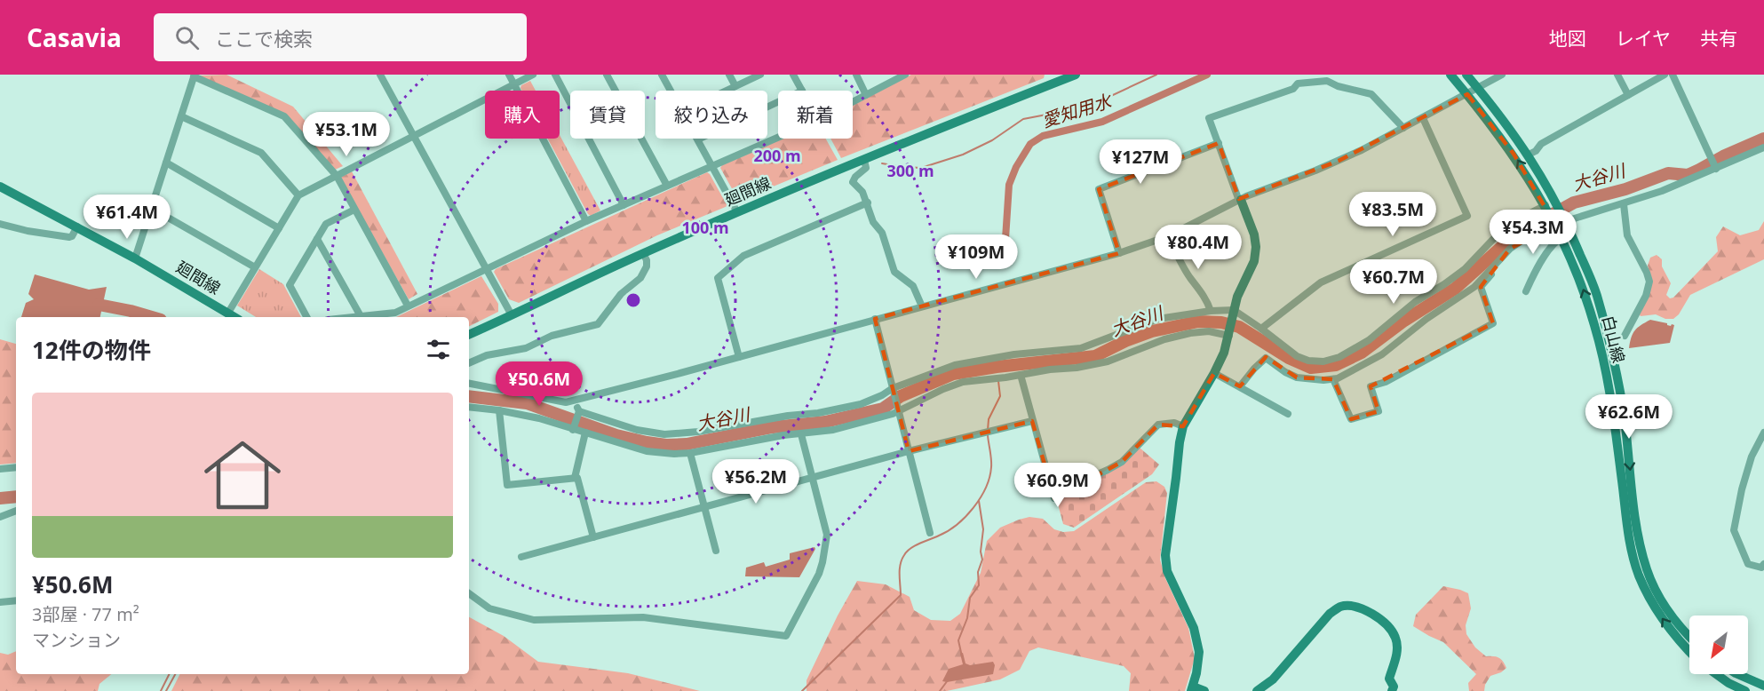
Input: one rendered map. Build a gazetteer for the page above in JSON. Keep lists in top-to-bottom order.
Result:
{
  "streets": {
    "street": ["廻間線", "白山線"]
  },
  "water": ["愛知用水", "大谷川"],
  "north": "bottom left",
  "page": {
    "header": "Casavia",
    "search": "ここで検索",
    "nav": ["地図", "レイヤ", "共有"],
    "chip": [
      "購入",
      "賃貸",
      "絞り込み",
      "新着"
    ],
    "price": [
      "¥53.1M",
      "¥127M",
      "¥83.5M",
      "¥61.4M",
      "¥54.3M",
      "¥80.4M",
      "¥109M",
      "¥60.7M",
      "¥50.6M",
      "¥62.6M",
      "¥56.2M",
      "¥60.9M"
    ],
    "heading": "12件の物件",
    "list": [
      {
        "name": "¥50.6M",
        "note": "3部屋 · 77 m² · マンション"
      }
    ]
  },
  "rings": ["200 m", "300 m", "100 m"]
}
